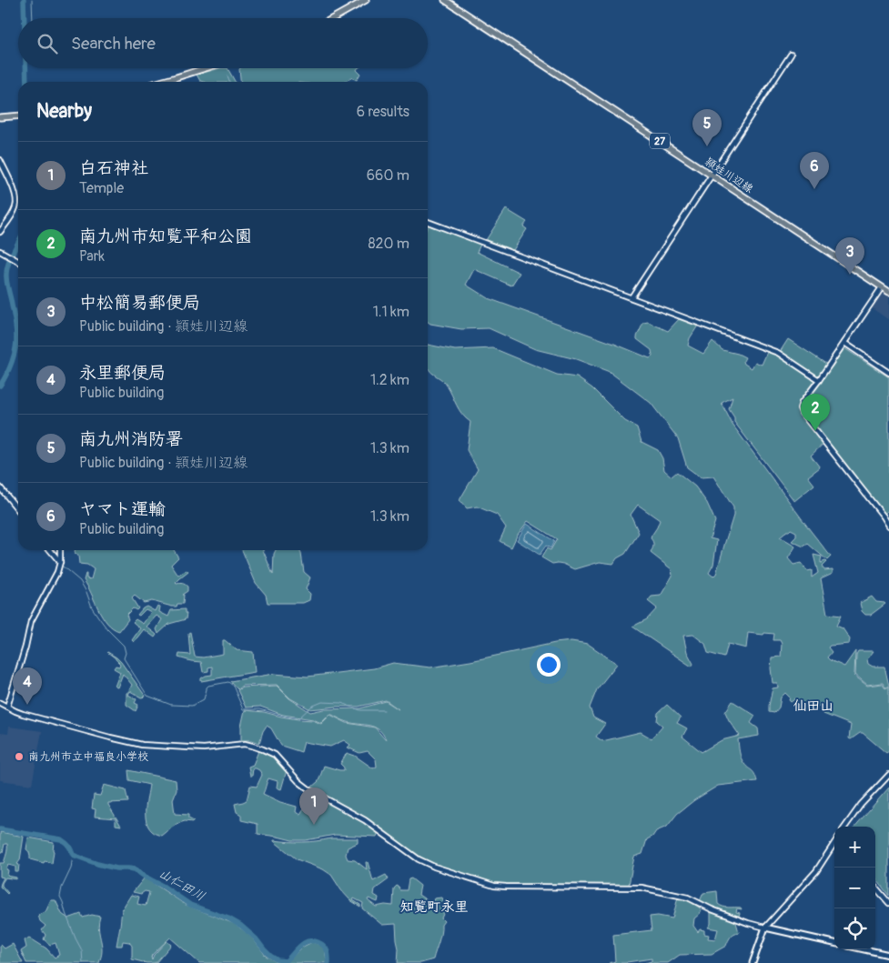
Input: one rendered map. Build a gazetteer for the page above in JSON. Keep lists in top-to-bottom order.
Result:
{
  "streets": {
    "main road": ["27", "頴娃川辺線"]
  },
  "districts": ["仙田山", "知覧町永里"],
  "water": ["山仁田川"],
  "places": ["南九州市立中福良小学校"],
  "page": {
    "search": "Search here",
    "heading": ["Nearby", "6 results"],
    "pins": [
      "5",
      "6",
      "3",
      "2",
      "4",
      "1"
    ],
    "list": [
      {
        "mark": "1",
        "name": "白石神社",
        "note": "Temple",
        "value": "660 m"
      },
      {
        "mark": "2",
        "name": "南九州市知覧平和公園",
        "note": "Park",
        "value": "820 m"
      },
      {
        "mark": "3",
        "name": "中松簡易郵便局",
        "note": "Public building · 頴娃川辺線",
        "value": "1.1 km"
      },
      {
        "mark": "4",
        "name": "永里郵便局",
        "note": "Public building",
        "value": "1.2 km"
      },
      {
        "mark": "5",
        "name": "南九州消防署",
        "note": "Public building · 頴娃川辺線",
        "value": "1.3 km"
      },
      {
        "mark": "6",
        "name": "ヤマト運輸",
        "note": "Public building",
        "value": "1.3 km"
      }
    ],
    "map_buttons": ["+", "−"]
  }
}
